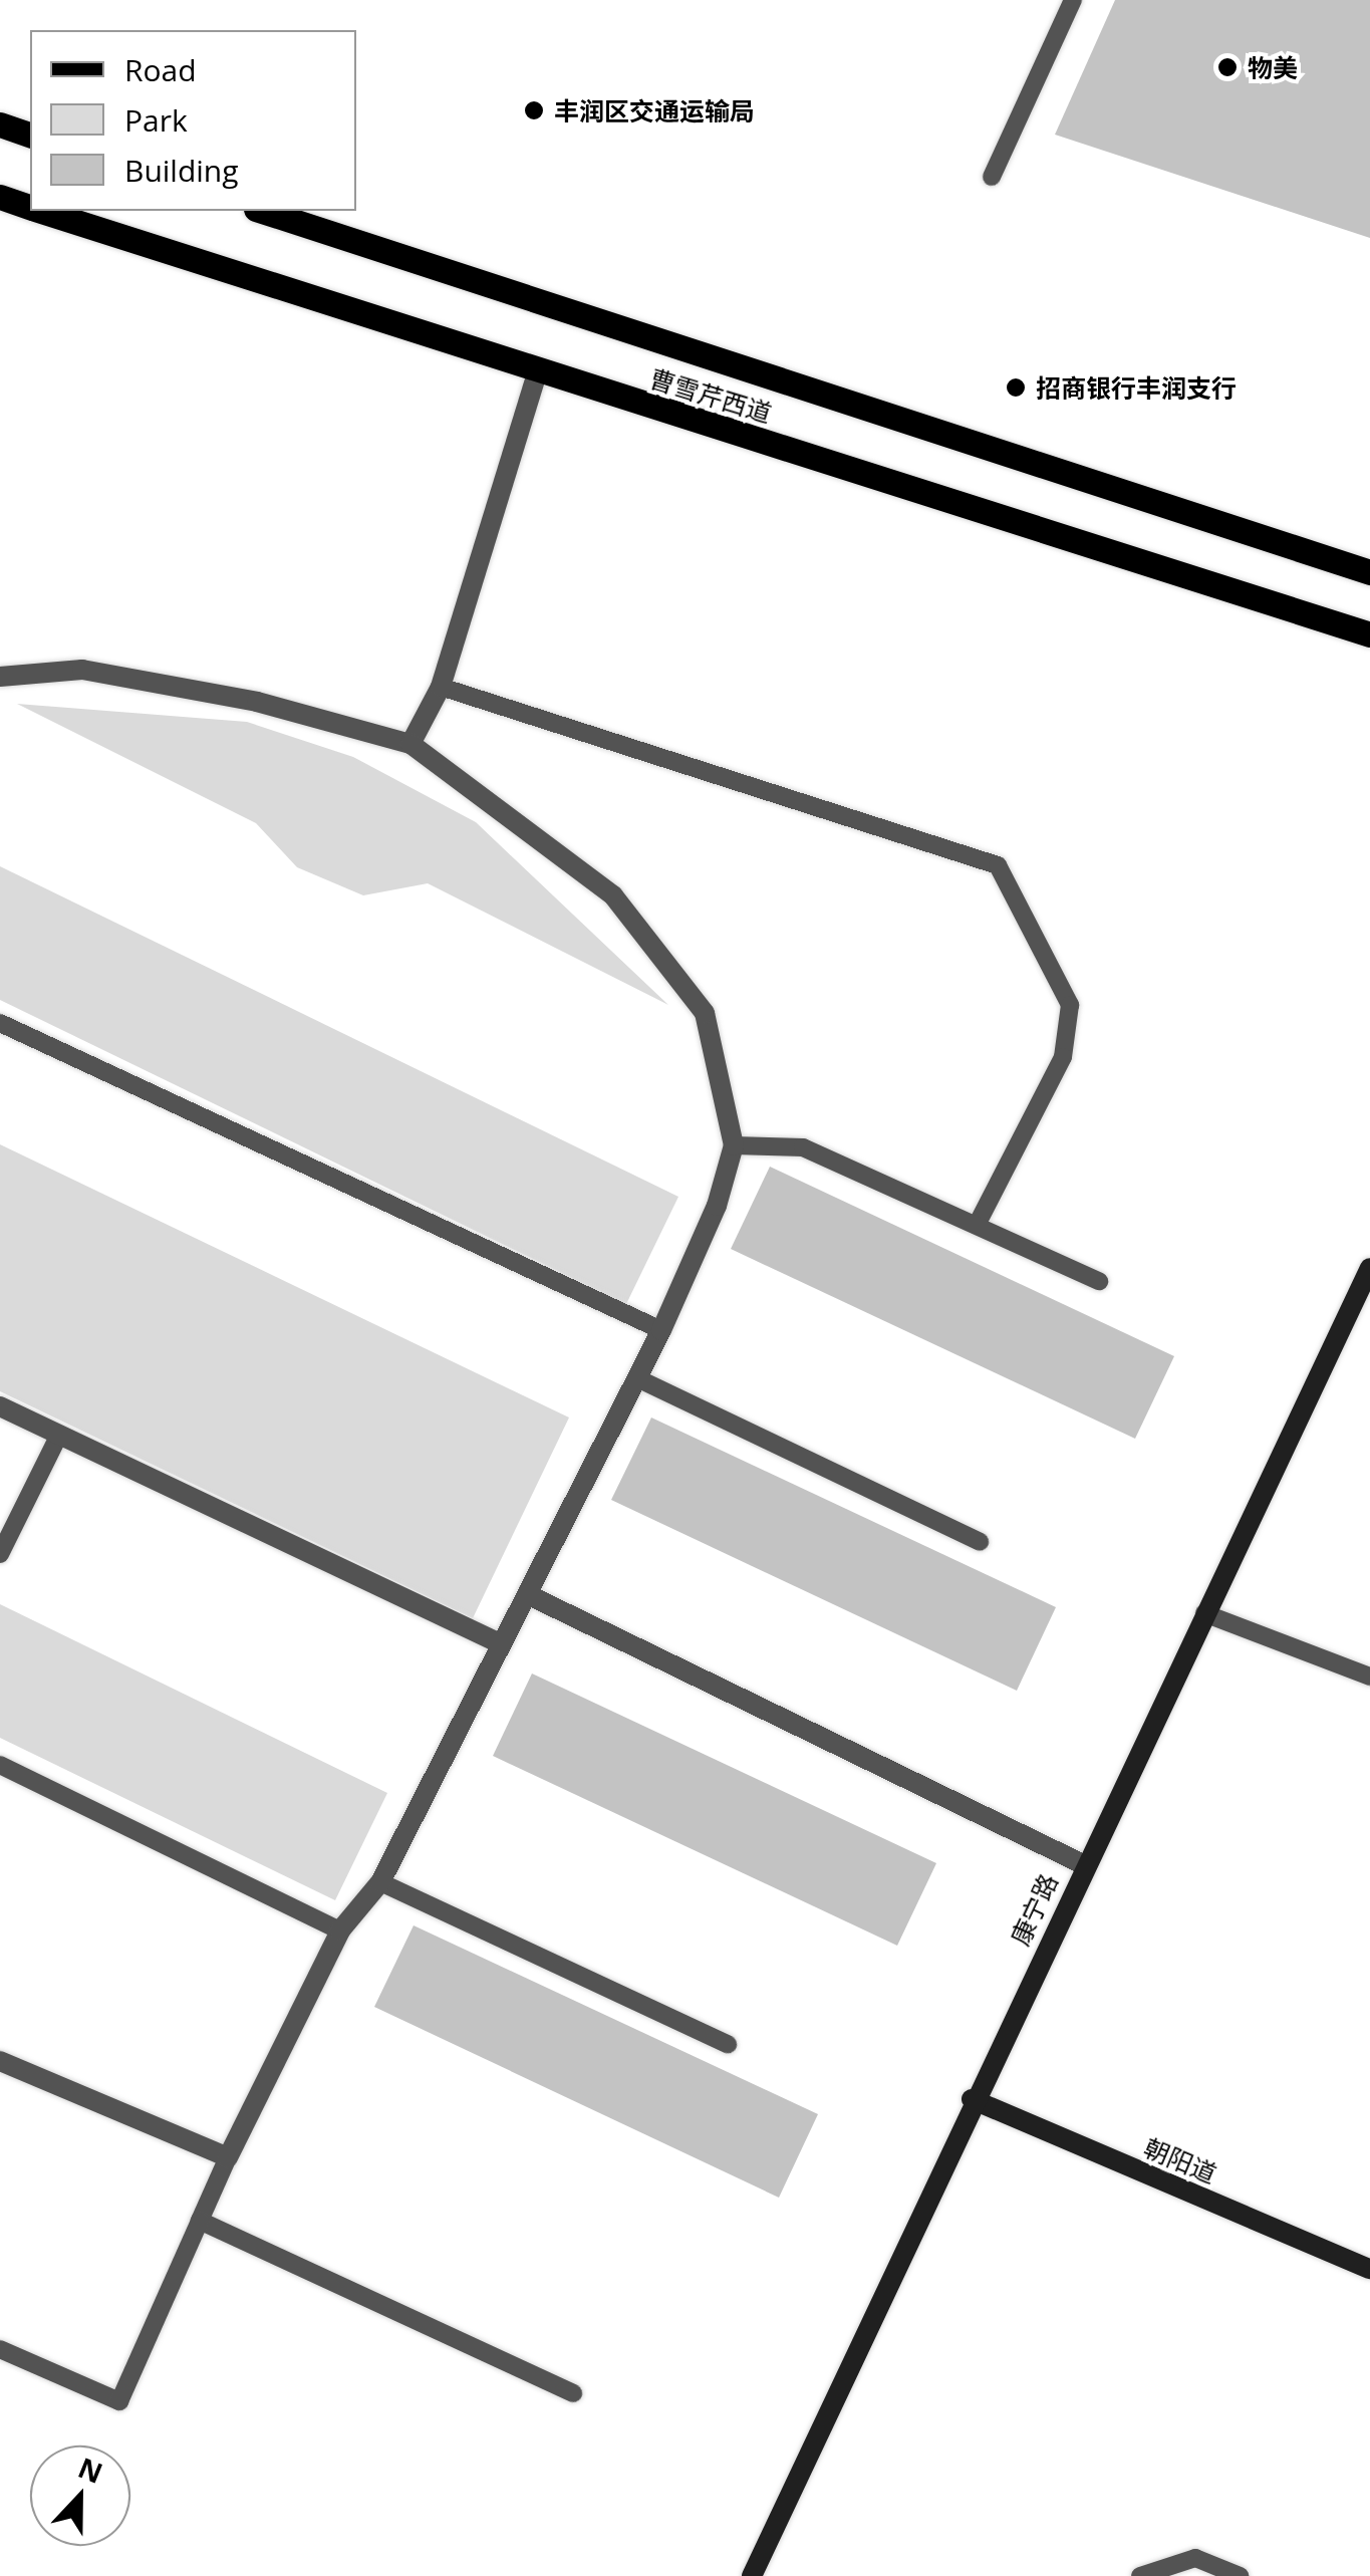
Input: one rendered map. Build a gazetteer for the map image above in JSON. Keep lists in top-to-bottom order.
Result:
{
  "streets": {
    "main road": ["曹雪芹西道", "康宁路", "朝阳道"]
  },
  "crossings": [
    ["康宁路", "朝阳道"]
  ],
  "places": ["物美", "丰润区交通运输局", "招商银行丰润支行"],
  "legend": ["Road", "Park", "Building"],
  "north": "top"
}
